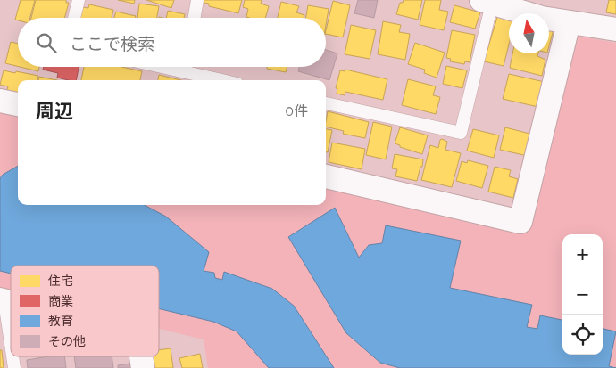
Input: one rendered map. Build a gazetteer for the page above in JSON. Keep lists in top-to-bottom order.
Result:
{
  "legend": [
    "住宅",
    "商業",
    "教育",
    "その他"
  ],
  "north": "top",
  "page": {
    "search": "ここで検索",
    "heading": ["周辺", "0件"],
    "map_buttons": ["+", "−"]
  }
}
